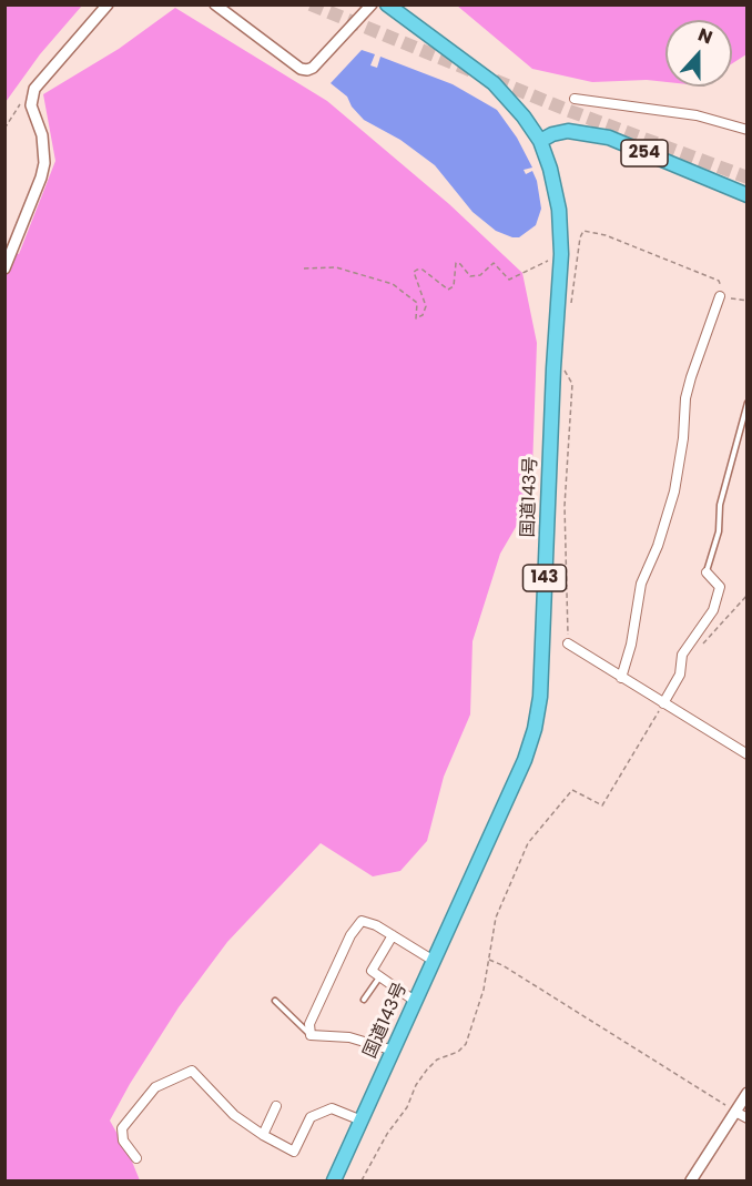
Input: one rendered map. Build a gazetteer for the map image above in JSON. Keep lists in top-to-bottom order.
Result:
{
  "streets": {
    "highway": ["254", "国道143号", "143"]
  },
  "crossings": [
    ["254", "国道143号"]
  ],
  "north": "top"
}
